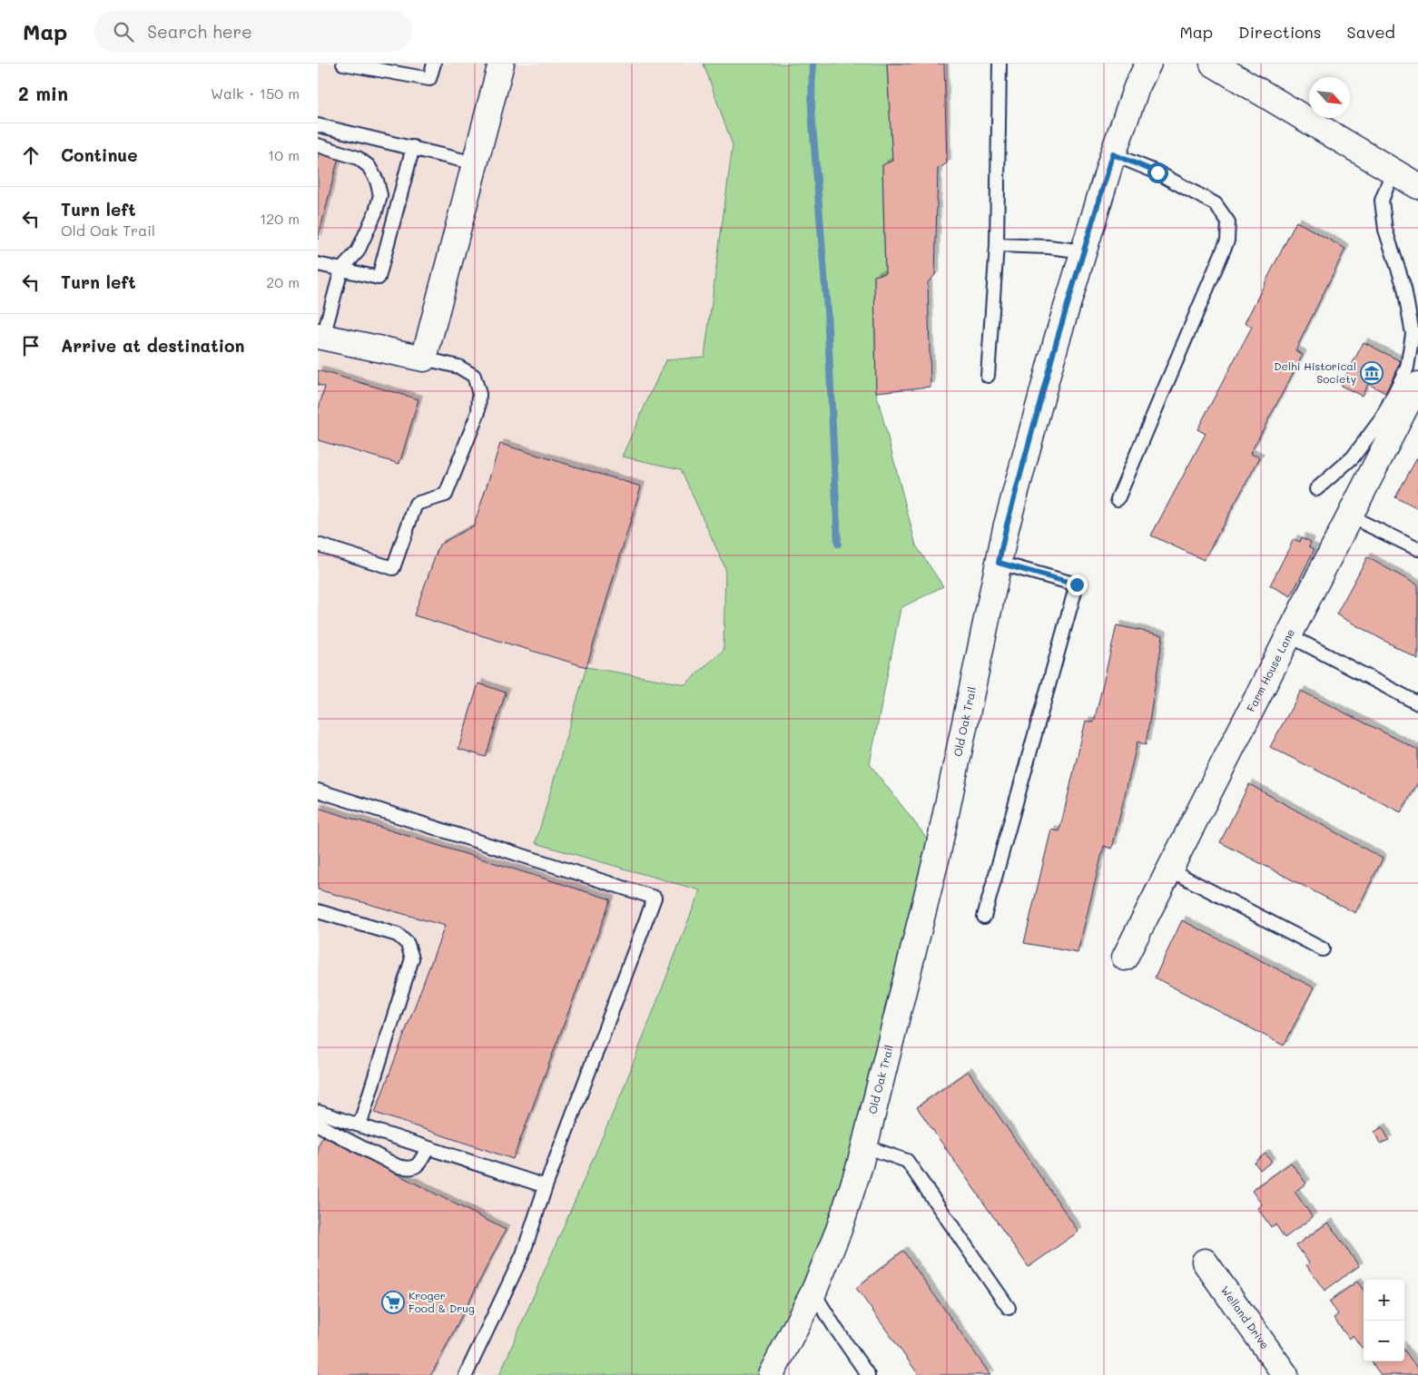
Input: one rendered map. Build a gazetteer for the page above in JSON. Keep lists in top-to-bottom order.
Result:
{
  "streets": {
    "street": ["Farm House Lane", "Old Oak Trail", "Welland Drive"]
  },
  "places": {
    "museum": ["Delhi Historical Society"],
    "supermarket": ["Kroger Food & Drug"]
  },
  "north": "bottom right",
  "page": {
    "header": "Map",
    "search": "Search here",
    "nav": ["Map", "Directions", "Saved"],
    "heading": ["2 min", "Walk · 150 m"],
    "list": [
      ["Continue", "10 m"],
      ["Turn left", "Old Oak Trail", "120 m"],
      ["Turn left", "20 m"],
      "Arrive at destination"
    ],
    "map_buttons": ["+", "−"]
  }
}
